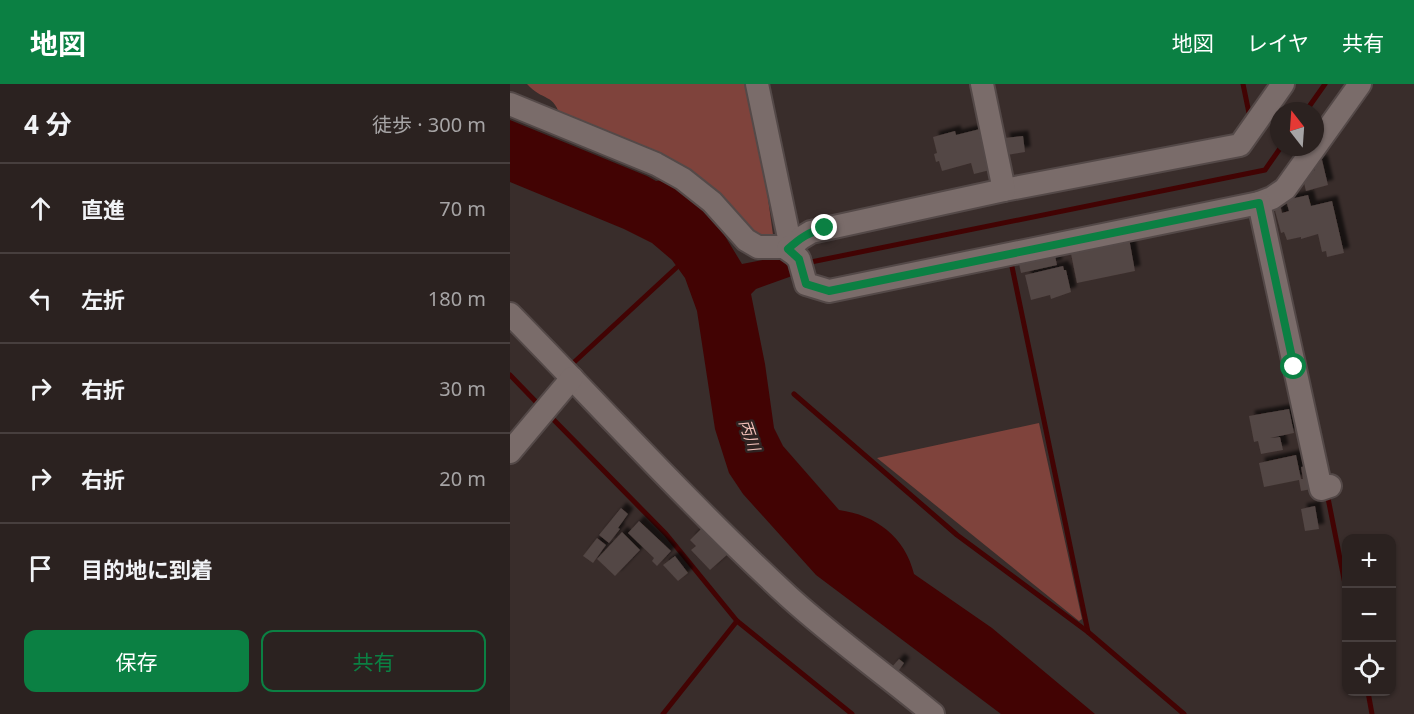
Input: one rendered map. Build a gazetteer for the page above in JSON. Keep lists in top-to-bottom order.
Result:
{
  "water": ["丙川"],
  "north": "top",
  "page": {
    "header": "地図",
    "nav": ["地図", "レイヤ", "共有"],
    "heading": ["4 分", "徒歩 · 300 m"],
    "list": [
      ["直進", "70 m"],
      ["左折", "180 m"],
      ["右折", "30 m"],
      ["右折", "20 m"],
      "目的地に到着"
    ],
    "map_buttons": ["+", "−"],
    "buttons": ["保存", "共有"]
  }
}
